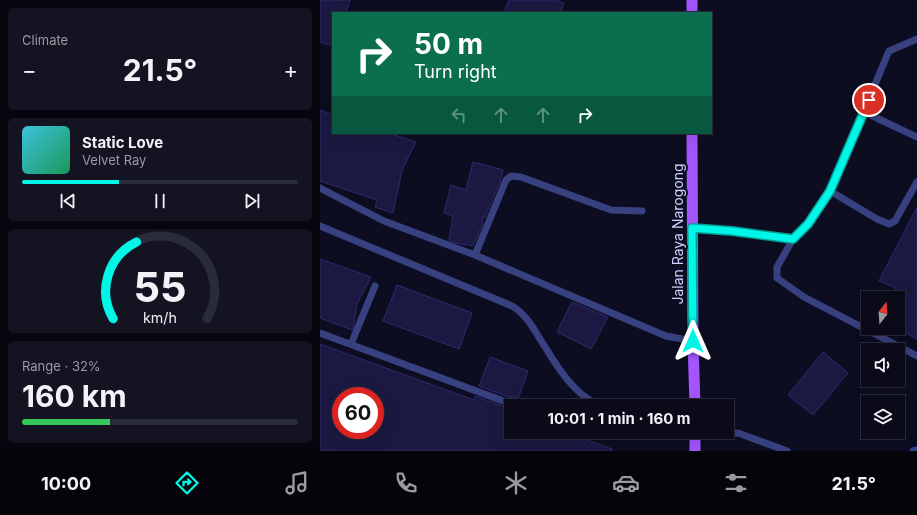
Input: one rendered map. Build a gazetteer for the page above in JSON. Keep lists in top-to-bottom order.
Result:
{
  "streets": {
    "main road": ["Jalan Raya Narogong"]
  },
  "north": "top",
  "page": {
    "tile": [
      "Climate",
      ["Range · 32%", "160 km"]
    ],
    "turn": ["50 m", "Turn right"],
    "heat": ["−", "21.5°", "+"],
    "song": ["Static Love", "Velvet Ray"],
    "limit": "60",
    "trip": "10:01 · 1 min · 160 m",
    "tabs": ["10:00", "21.5°"],
    "gauge": ["55", "km/h"]
  }
}
